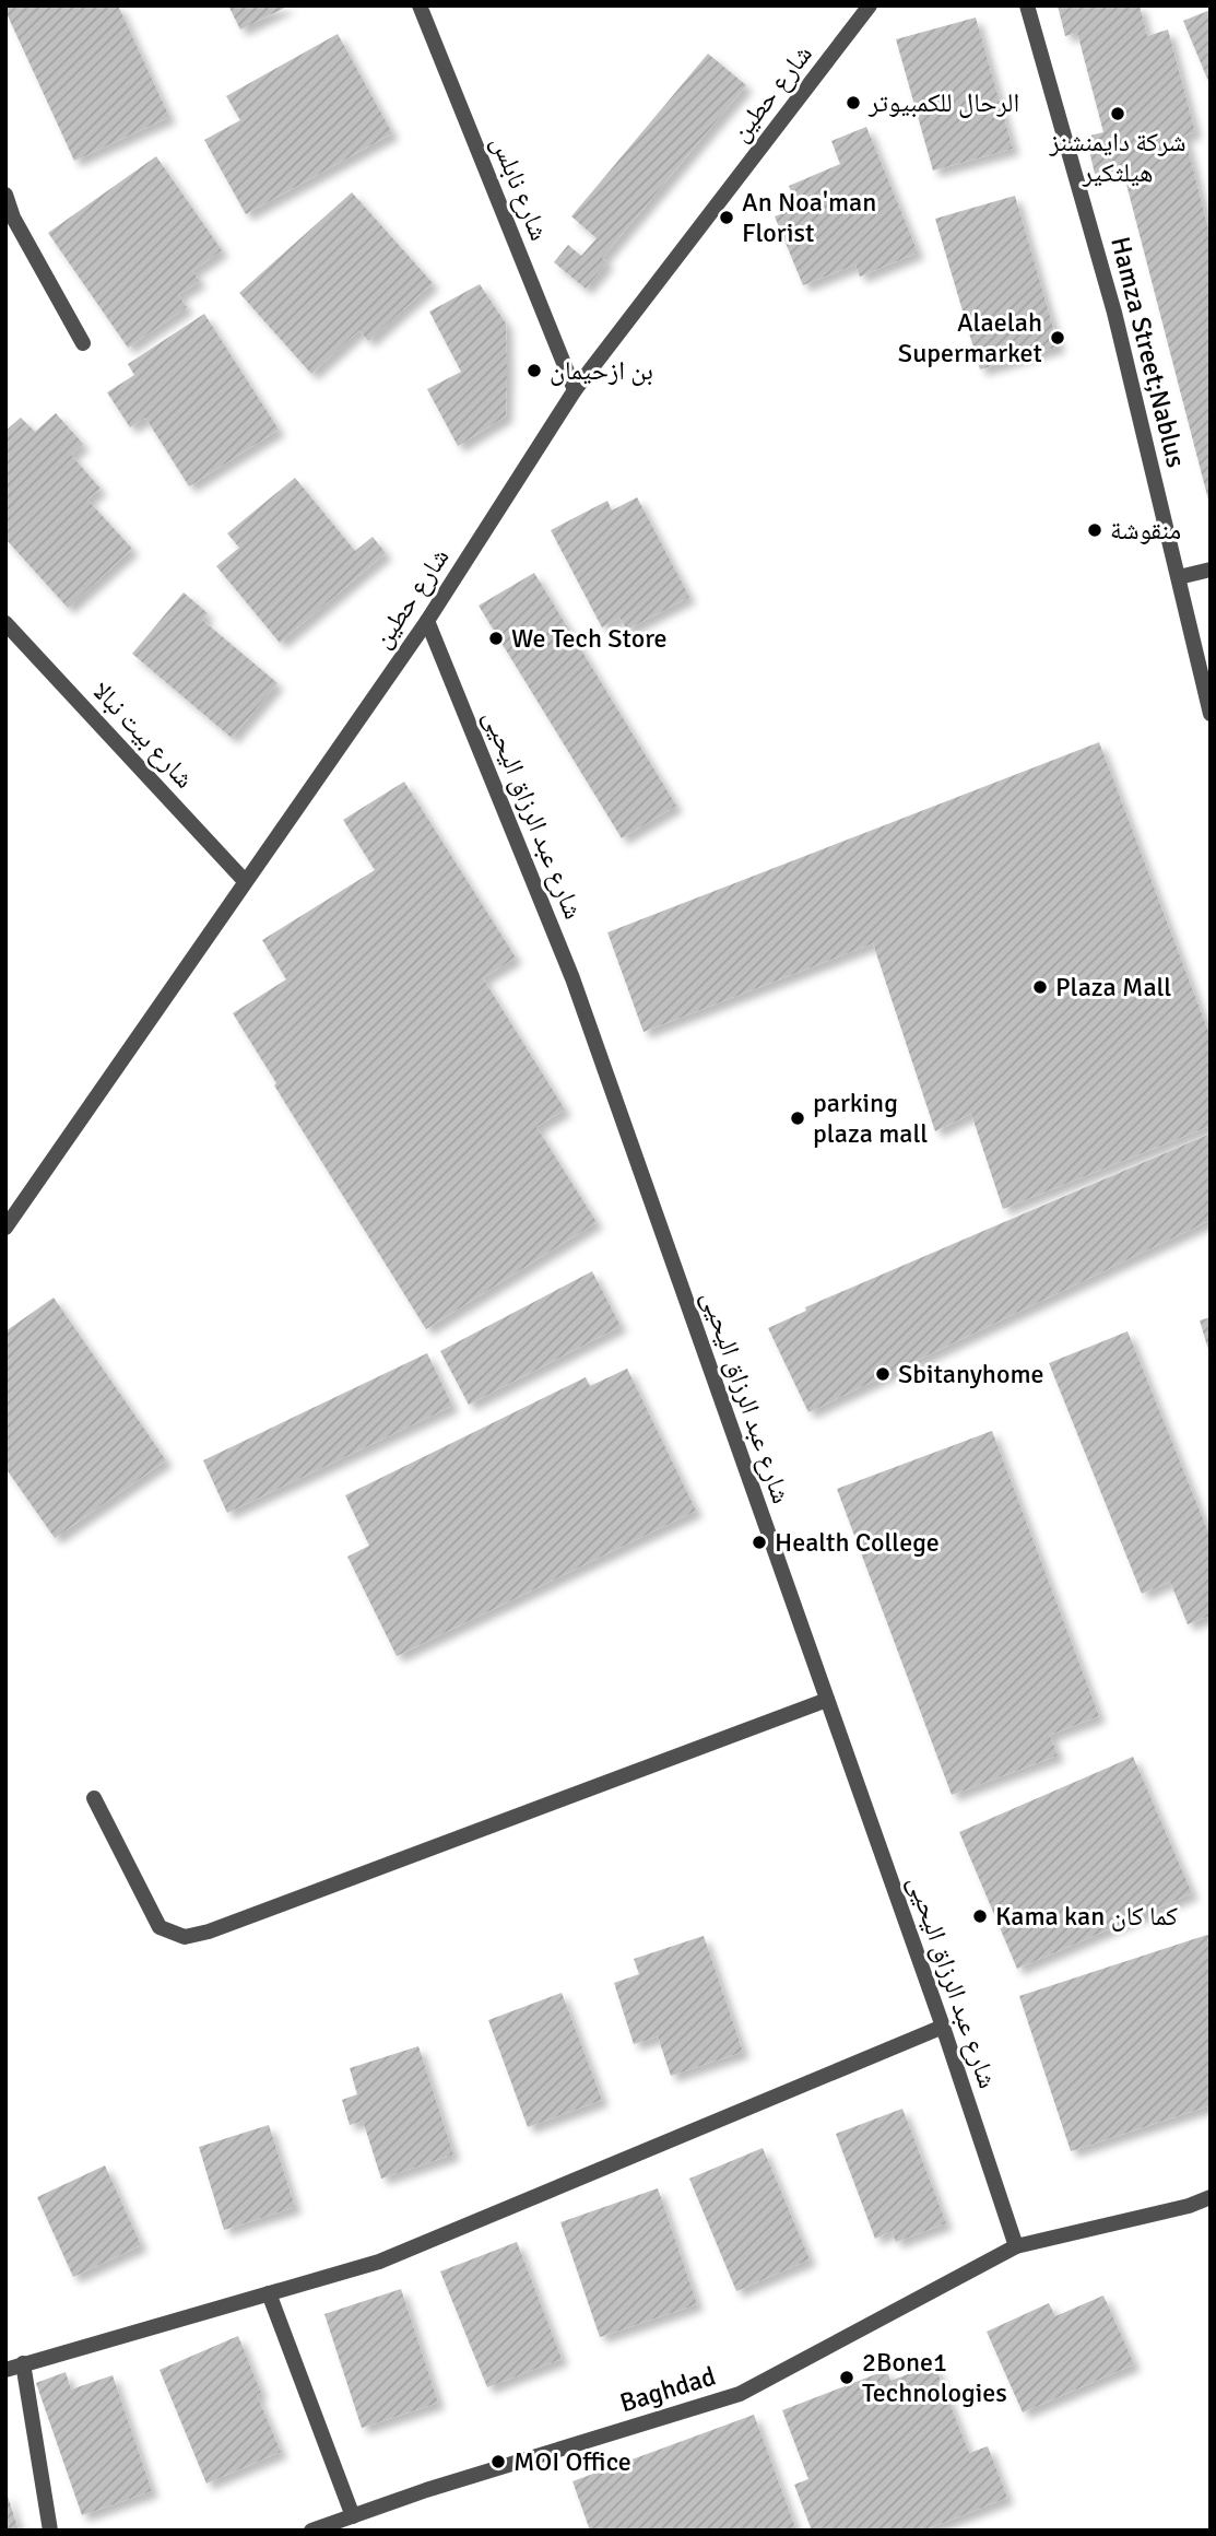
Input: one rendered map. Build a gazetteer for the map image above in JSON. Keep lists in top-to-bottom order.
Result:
{
  "streets": {
    "street": [
      "شارع حطين",
      "شارع نابلس",
      "Hamza Street;Nablus",
      "شارع بيت نبالا",
      "شارع عبد الرزاق اليحيى",
      "Baghdad"
    ]
  },
  "crossings": [
    ["شارع حطين", "شارع نابلس"],
    ["شارع حطين", "شارع بيت نبالا"],
    ["شارع حطين", "شارع عبد الرزاق اليحيى"],
    ["شارع عبد الرزاق اليحيى", "Baghdad"]
  ],
  "places": [
    "الرحال للكمبيوتر",
    "شركة دايمنشنز هيلثكير",
    "An Noa'man Florist",
    "Alaelah Supermarket",
    "بن ازحيمان",
    "منقوشة",
    "We Tech Store",
    "Plaza Mall",
    "parking plaza mall",
    "Sbitanyhome",
    "Health College",
    "Kama kan كما كان",
    "2Bone1 Technologies",
    "MOI Office"
  ]
}
